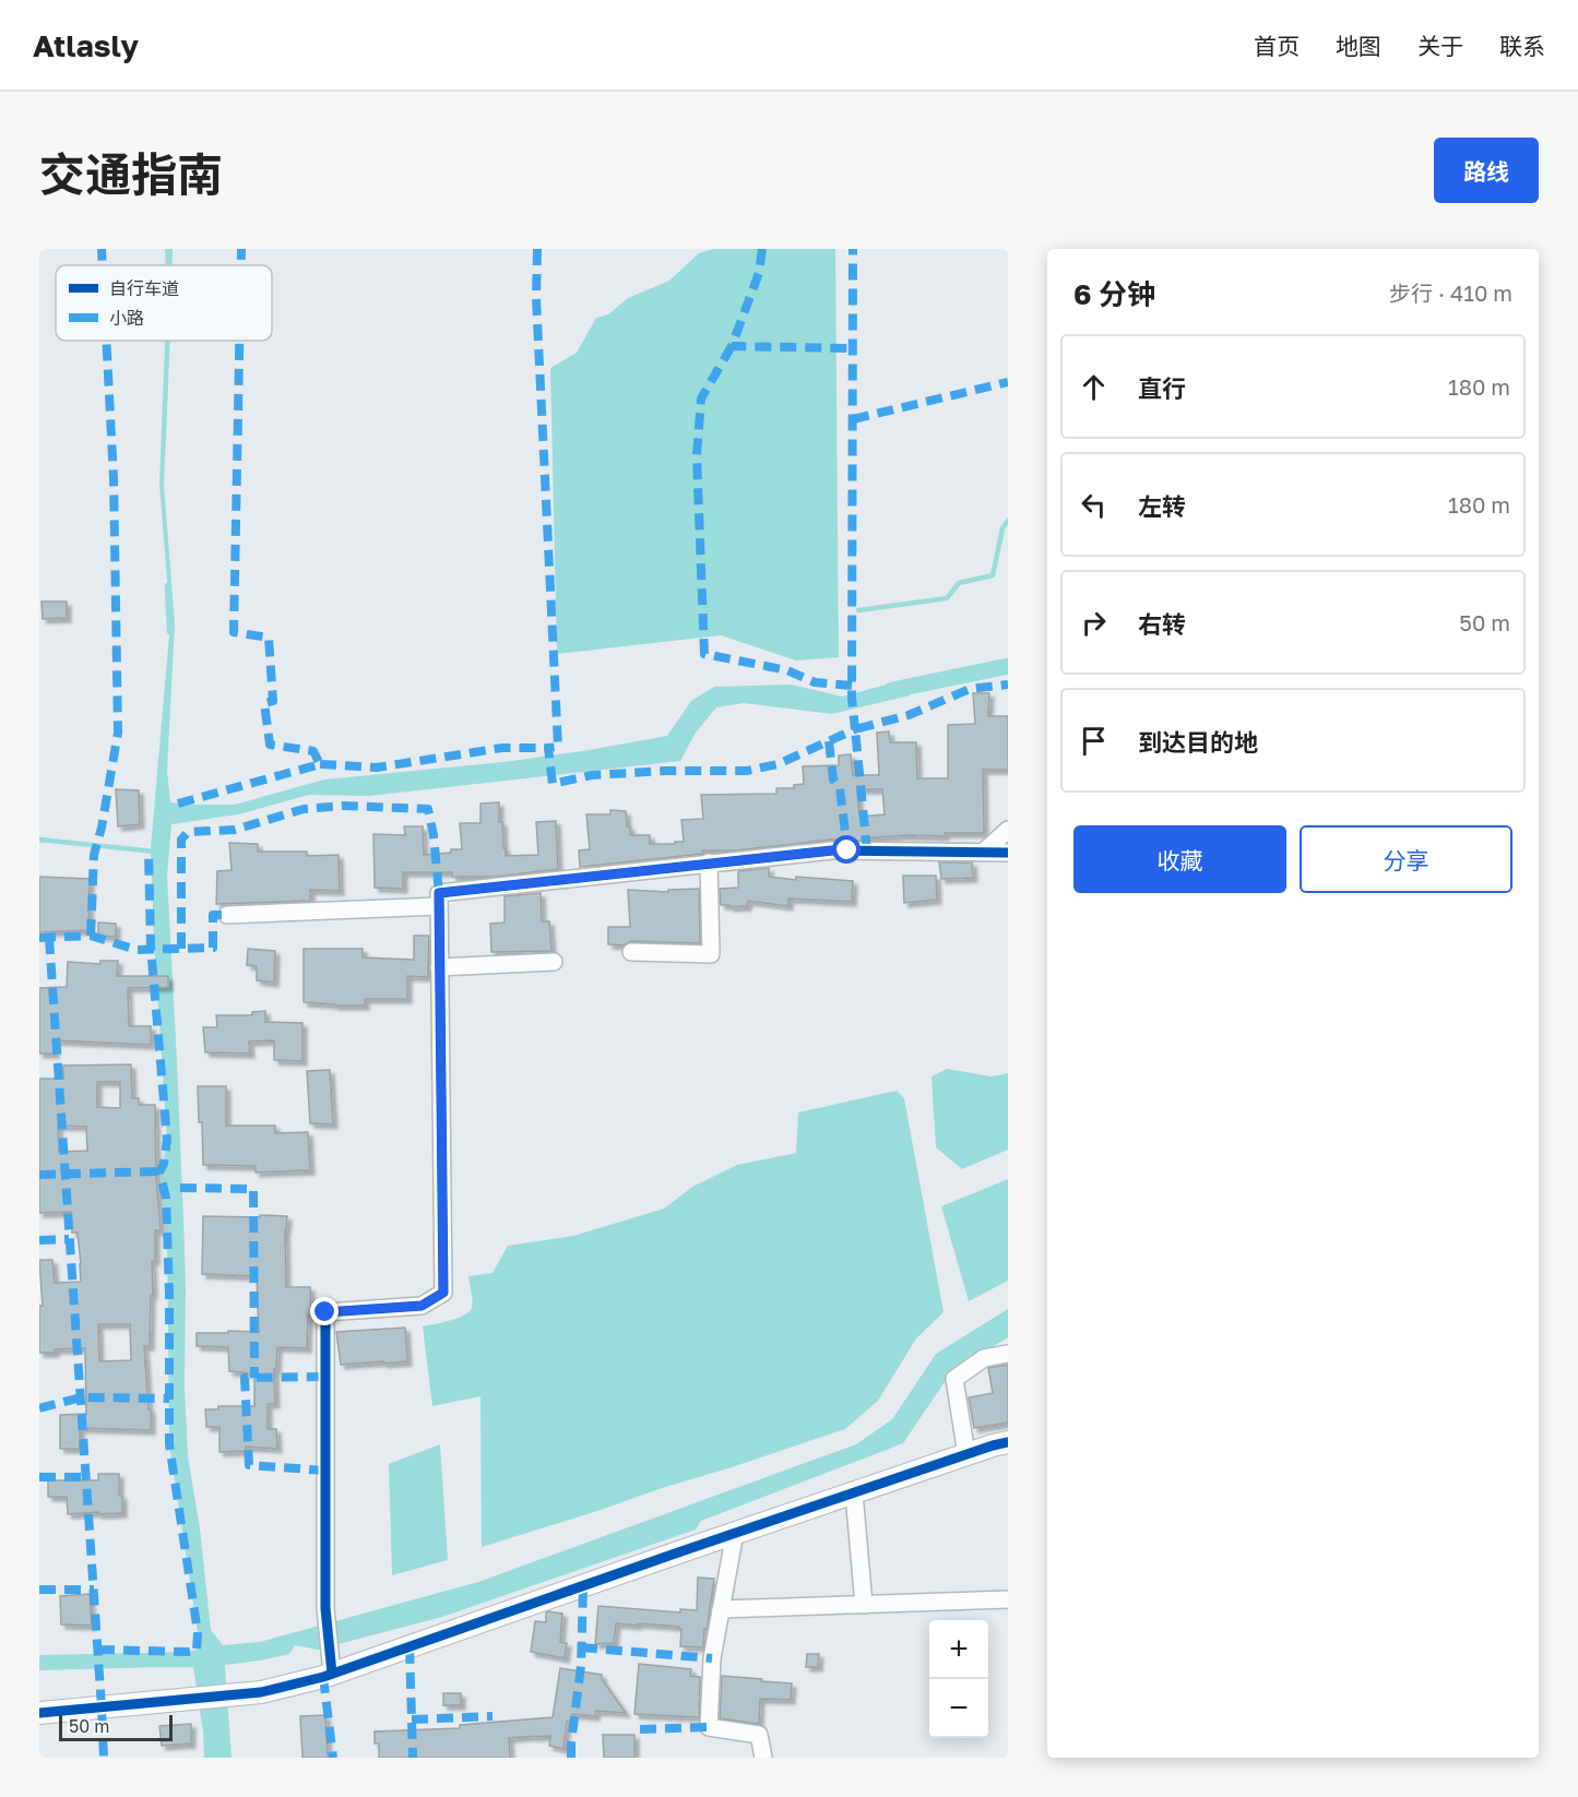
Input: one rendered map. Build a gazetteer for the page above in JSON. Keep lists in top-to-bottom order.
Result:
{
  "legend": ["自行车道", "小路"],
  "scale_bar": "50 m",
  "page": {
    "header": "Atlasly",
    "nav": [
      "首页",
      "地图",
      "关于",
      "联系"
    ],
    "title": "交通指南",
    "buttons": [
      "路线",
      ["收藏", "分享"]
    ],
    "heading": ["6 分钟", "步行 · 410 m"],
    "list": [
      ["直行", "180 m"],
      ["左转", "180 m"],
      ["右转", "50 m"],
      "到达目的地"
    ],
    "map_buttons": ["+", "−"],
    "scale": "50 m"
  }
}
